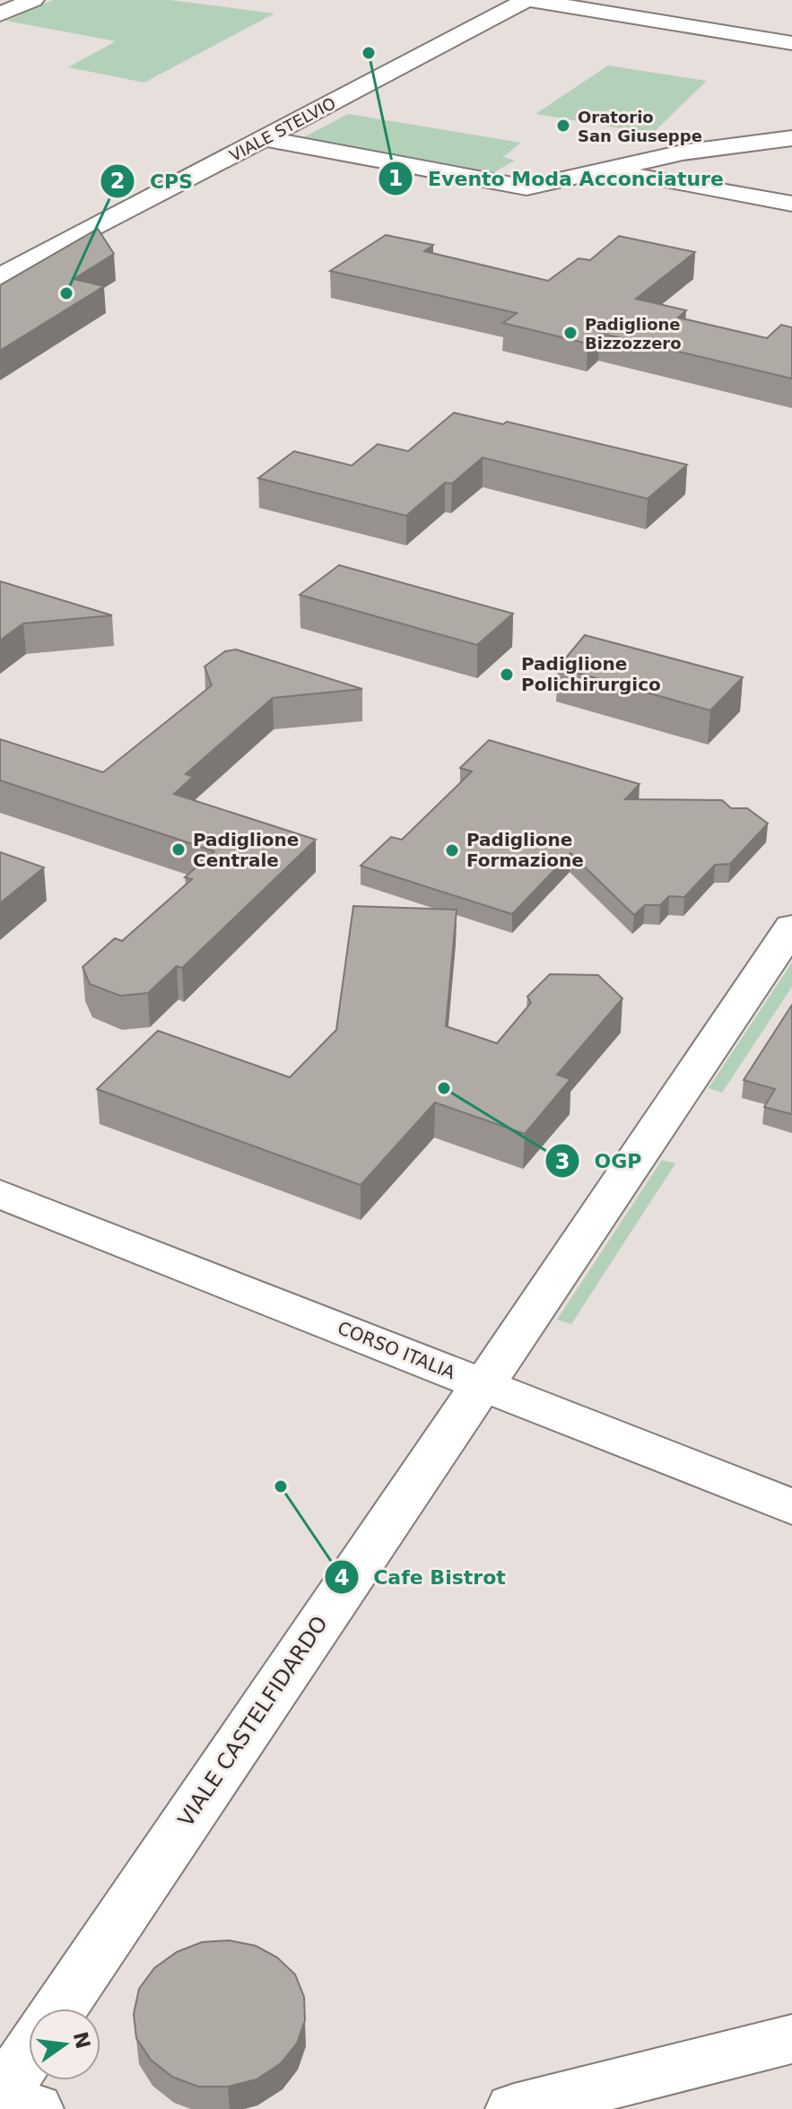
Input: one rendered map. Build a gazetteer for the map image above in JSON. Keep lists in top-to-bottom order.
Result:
{
  "streets": {
    "street": ["VIALE STELVIO", "CORSO ITALIA", "VIALE CASTELFIDARDO"]
  },
  "crossings": [
    ["CORSO ITALIA", "VIALE CASTELFIDARDO"]
  ],
  "places": [
    "Evento Moda Acconciature",
    "Oratorio San Giuseppe",
    "CPS",
    "Padiglione Bizzozzero",
    "Padiglione Polichirurgico",
    "Padiglione Centrale",
    "Padiglione Formazione",
    "OGP",
    "Cafe Bistrot"
  ],
  "north": "right"
}
